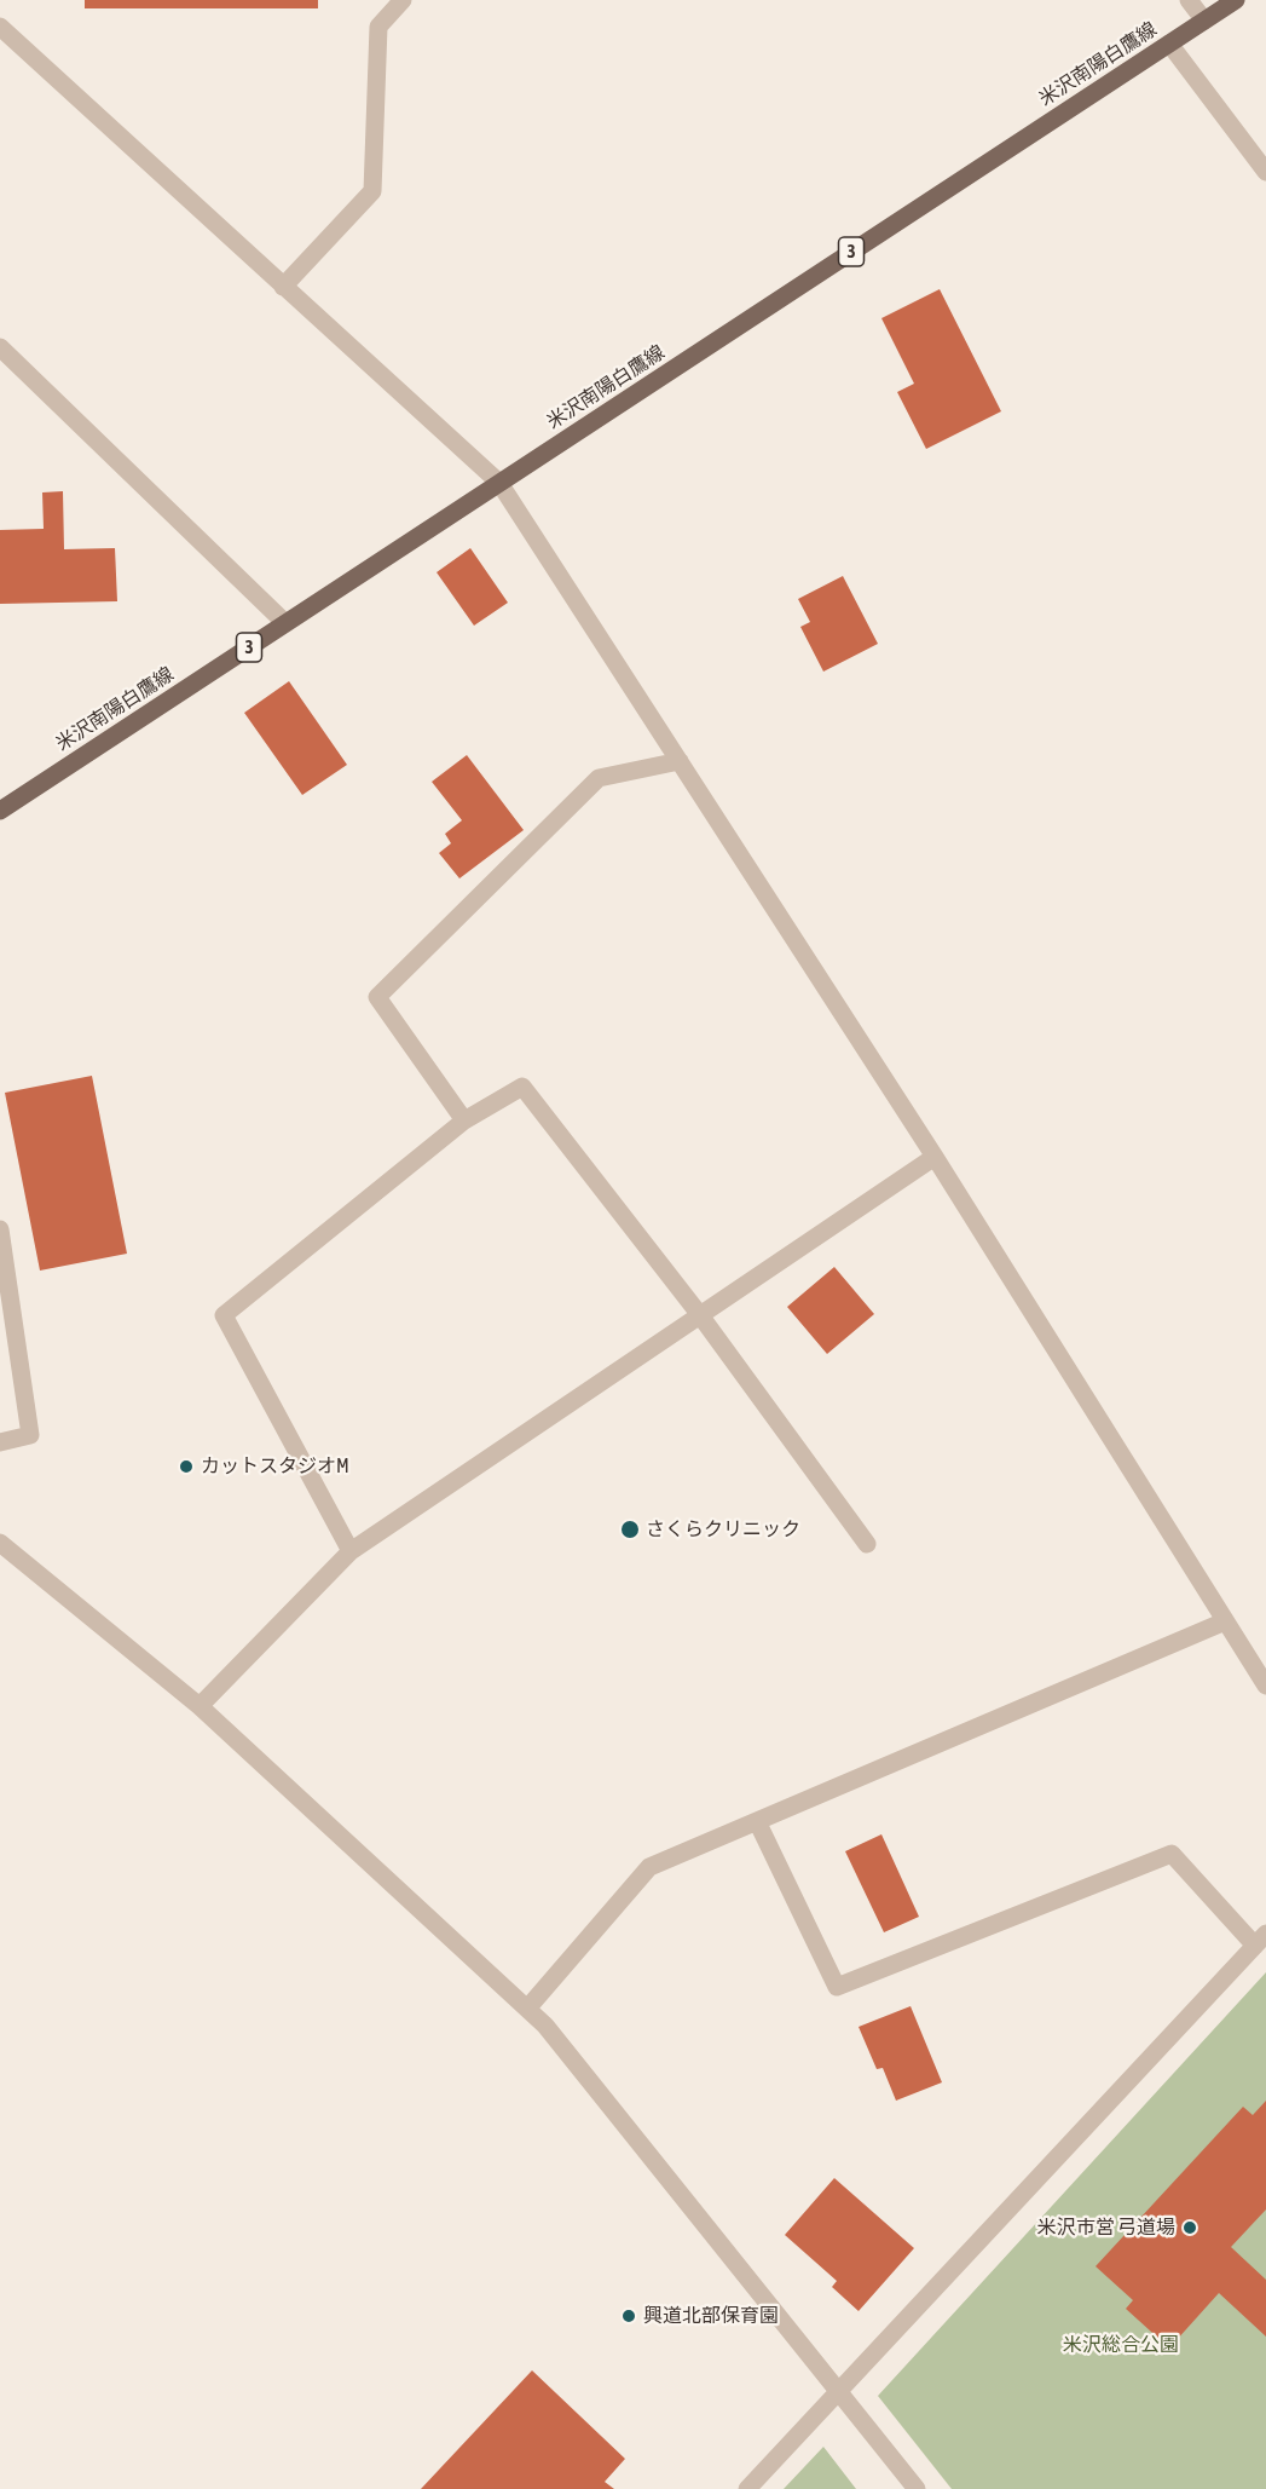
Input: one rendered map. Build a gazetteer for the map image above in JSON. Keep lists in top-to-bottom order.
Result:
{
  "streets": {
    "main road": ["米沢南陽白鷹線", "3"]
  },
  "parks": ["米沢総合公園"],
  "places": [
    "カットスタジオM",
    "さくらクリニック",
    "米沢市営 弓道場",
    "興道北部保育園"
  ]
}
